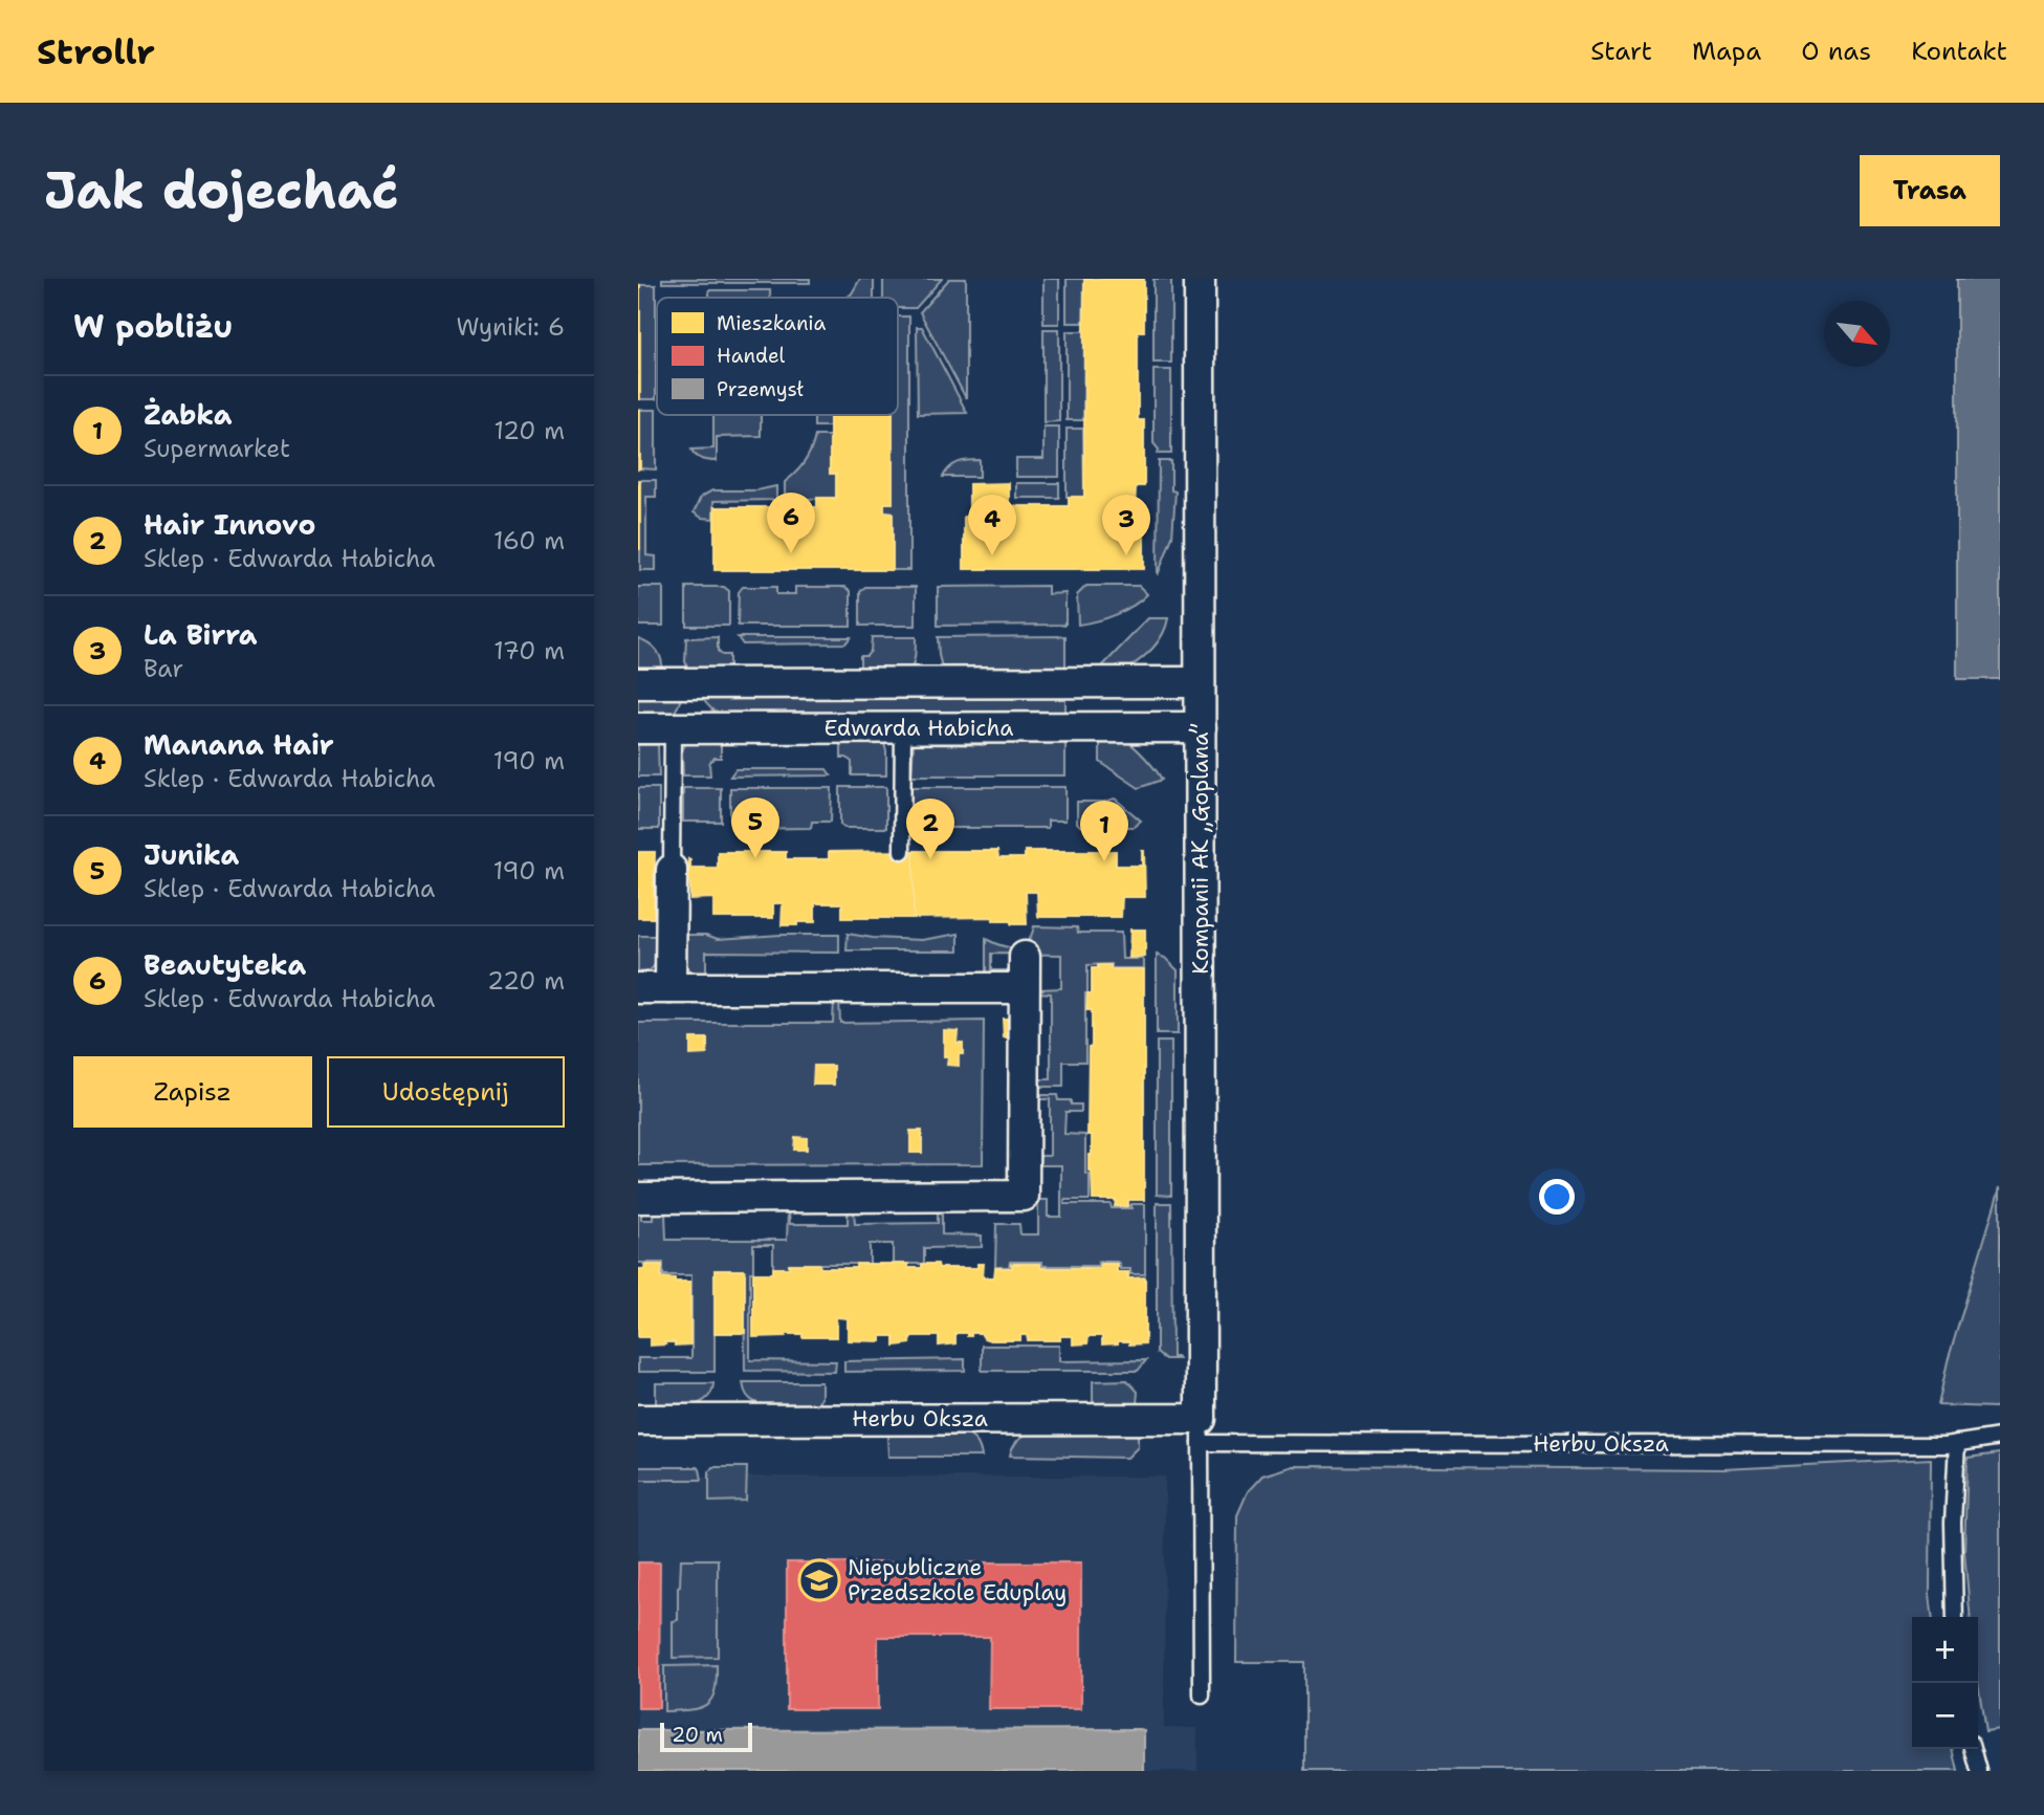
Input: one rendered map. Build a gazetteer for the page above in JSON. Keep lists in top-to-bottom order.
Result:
{
  "streets": {
    "street": ["Edwarda Habicha", "Kompanii AK „Goplana”", "Herbu Oksza"]
  },
  "crossings": [
    ["Edwarda Habicha", "Kompanii AK „Goplana”"],
    ["Kompanii AK „Goplana”", "Herbu Oksza"]
  ],
  "places": {
    "school or university": ["Niepubliczne Przedszkole Eduplay"]
  },
  "legend": ["Mieszkania", "Handel", "Przemysł"],
  "scale_bar": "20 m",
  "north": "bottom right",
  "page": {
    "header": "Strollr",
    "nav": [
      "Start",
      "Mapa",
      "O nas",
      "Kontakt"
    ],
    "buttons": [
      "Trasa",
      ["Zapisz", "Udostępnij"]
    ],
    "title": "Jak dojechać",
    "heading": ["W pobliżu", "Wyniki: 6"],
    "list": [
      {
        "mark": "1",
        "name": "Żabka",
        "note": "Supermarket",
        "value": "120 m"
      },
      {
        "mark": "2",
        "name": "Hair Innovo",
        "note": "Sklep · Edwarda Habicha",
        "value": "160 m"
      },
      {
        "mark": "3",
        "name": "La Birra",
        "note": "Bar",
        "value": "170 m"
      },
      {
        "mark": "4",
        "name": "Manana Hair",
        "note": "Sklep · Edwarda Habicha",
        "value": "190 m"
      },
      {
        "mark": "5",
        "name": "Junika",
        "note": "Sklep · Edwarda Habicha",
        "value": "190 m"
      },
      {
        "mark": "6",
        "name": "Beautyteka",
        "note": "Sklep · Edwarda Habicha",
        "value": "220 m"
      }
    ],
    "pins": [
      "6",
      "3",
      "4",
      "5",
      "2",
      "1"
    ],
    "map_buttons": ["+", "−"],
    "scale": "20 m"
  }
}
